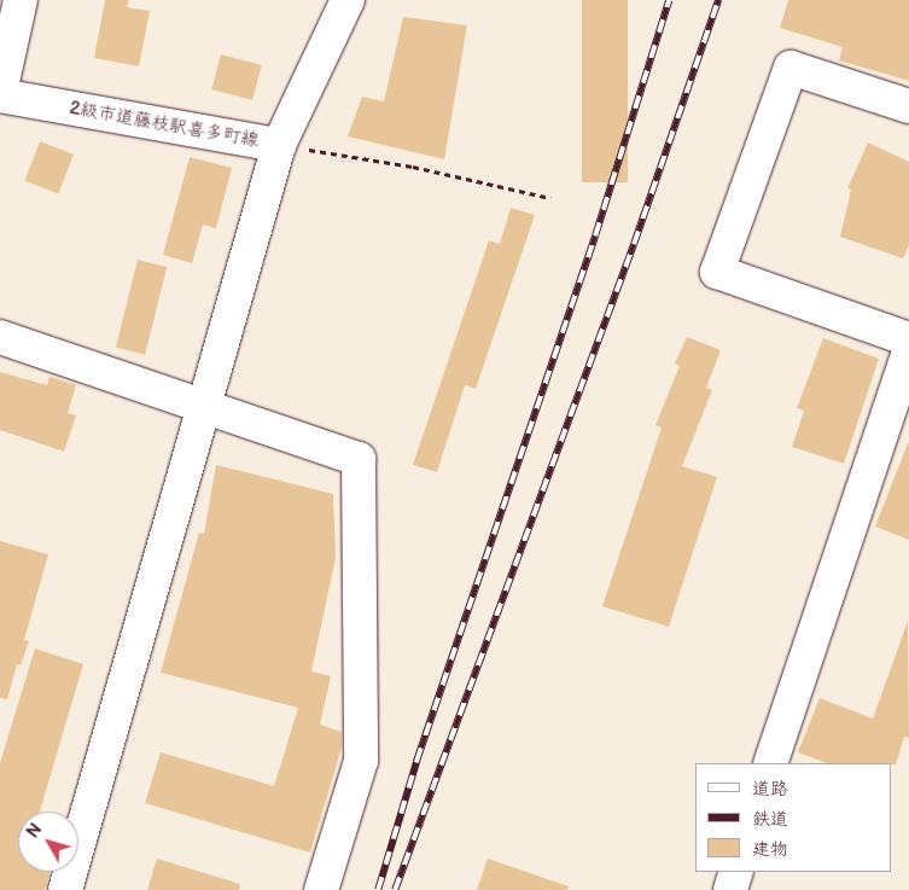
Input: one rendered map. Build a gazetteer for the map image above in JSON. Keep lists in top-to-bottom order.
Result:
{
  "streets": {
    "street": ["2級市道藤枝駅喜多町線"]
  },
  "legend": ["道路", "鉄道", "建物"],
  "north": "top left"
}
